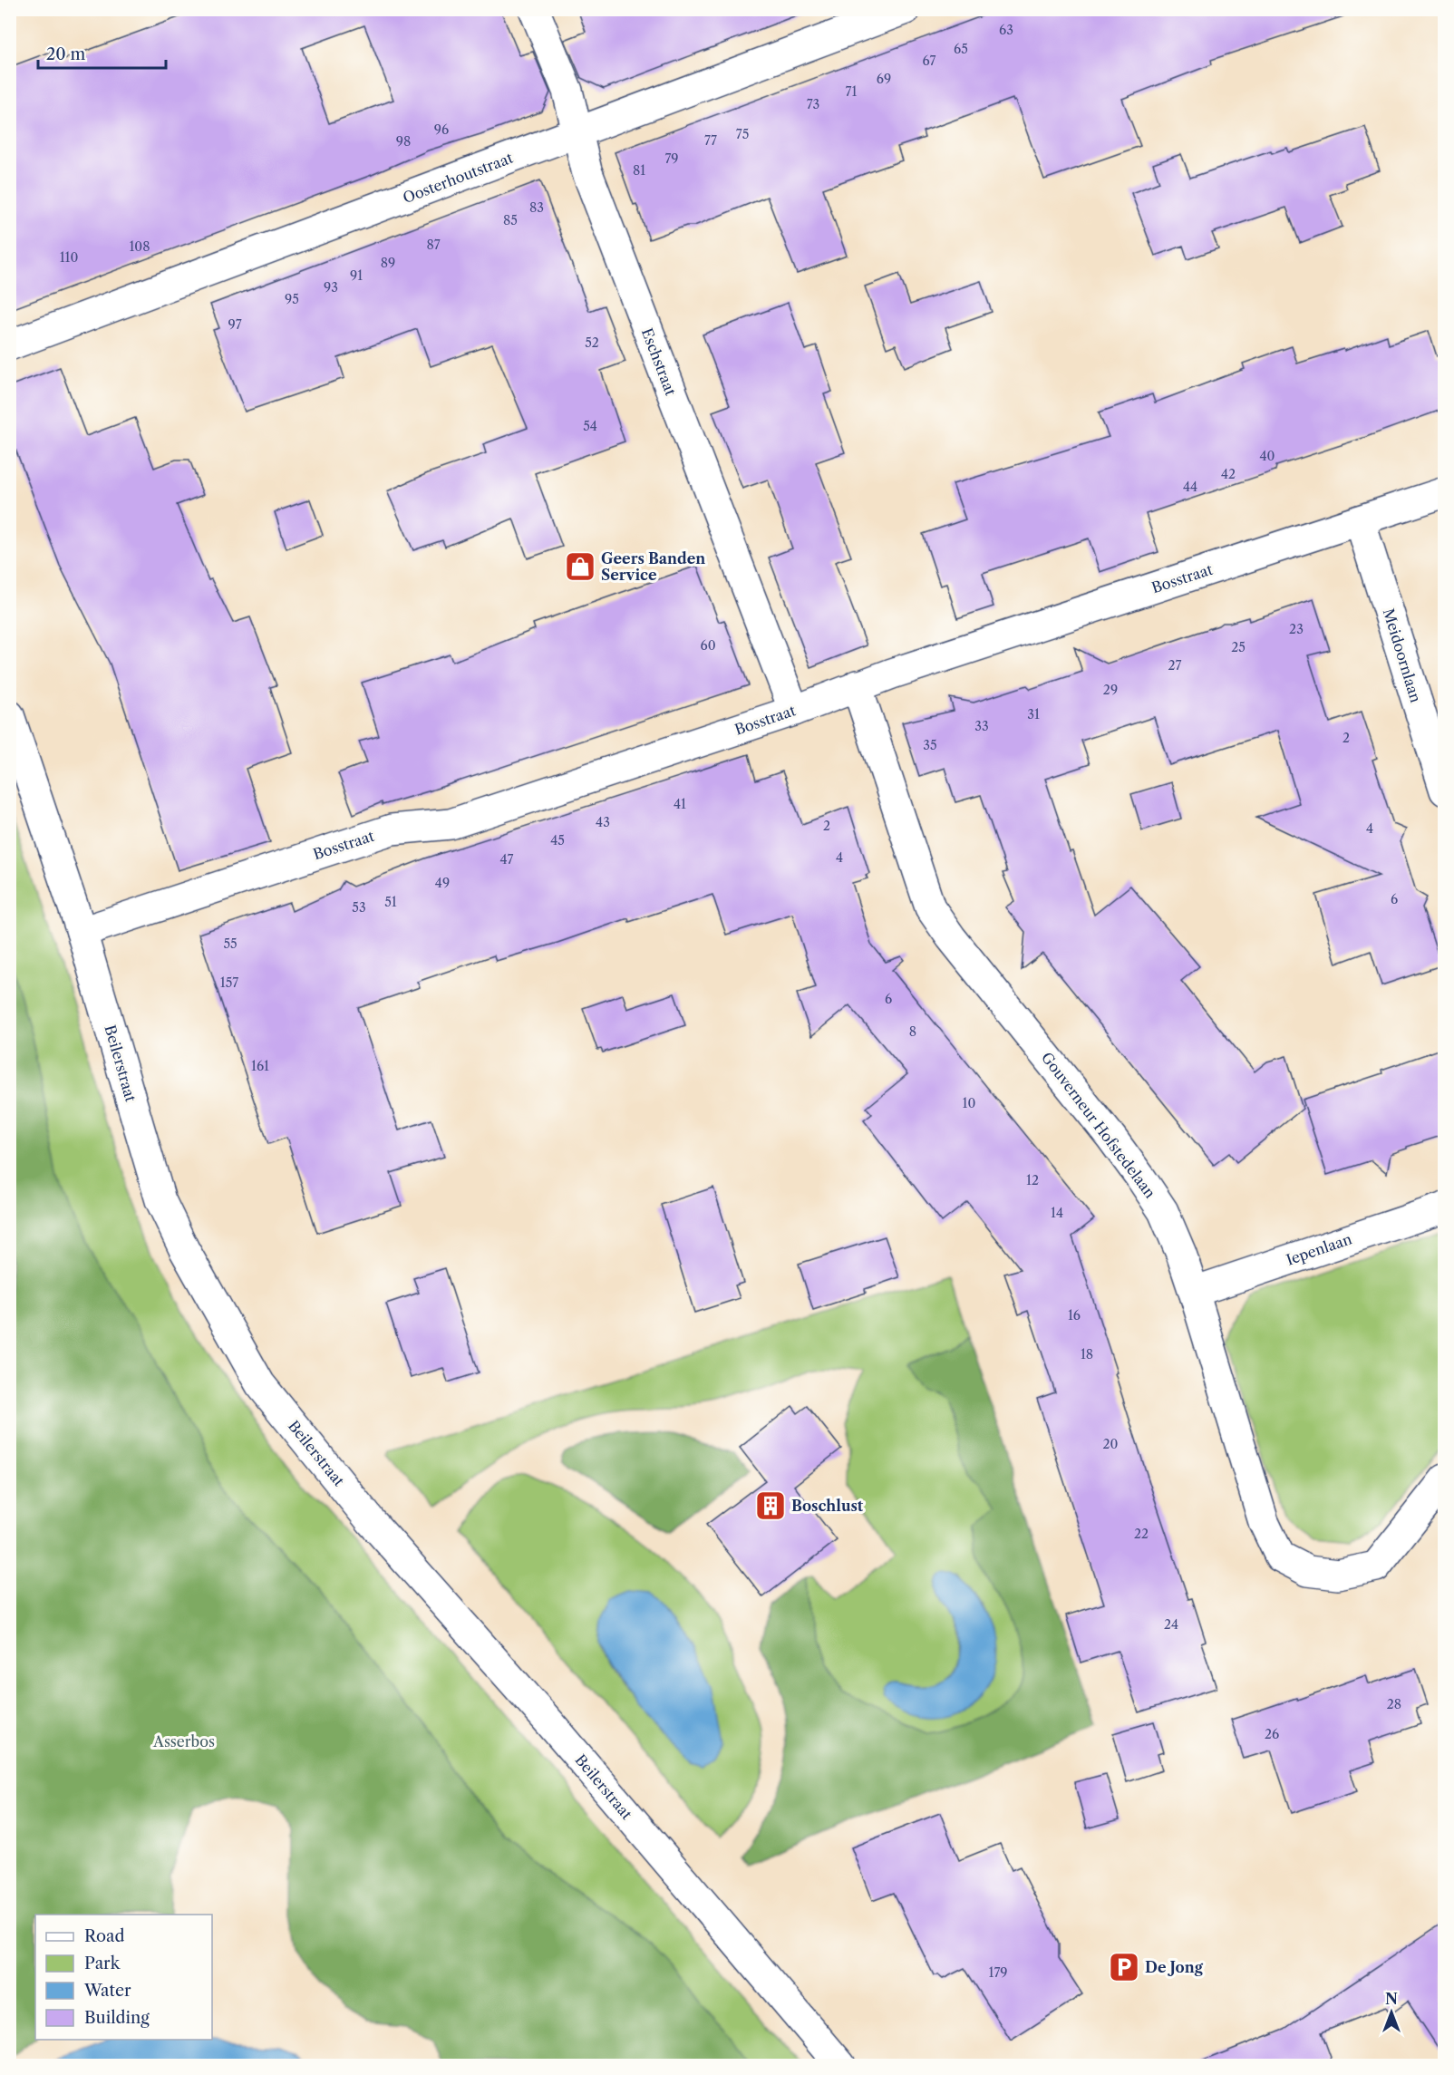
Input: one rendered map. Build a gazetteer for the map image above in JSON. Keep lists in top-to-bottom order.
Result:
{
  "streets": {
    "street": [
      "Oosterhoutstraat",
      "Eschstraat",
      "Bosstraat",
      "Meidoornlaan",
      "Beilerstraat",
      "Gouverneur Hofstedelaan",
      "Iepenlaan"
    ]
  },
  "crossings": [
    ["Oosterhoutstraat", "Eschstraat"],
    ["Eschstraat", "Bosstraat"],
    ["Bosstraat", "Meidoornlaan"],
    ["Bosstraat", "Beilerstraat"],
    ["Bosstraat", "Gouverneur Hofstedelaan"],
    ["Gouverneur Hofstedelaan", "Iepenlaan"]
  ],
  "parks": ["Asserbos"],
  "places": {
    "shop": ["Geers Banden Service"],
    "building": ["Boschlust"],
    "parking": ["De Jong"]
  },
  "house_numbers": [
    "63",
    "65",
    "67",
    "69",
    "71",
    "73",
    "96",
    "75",
    "77",
    "98",
    "79",
    "81",
    "83",
    "85",
    "87",
    "108",
    "110",
    "89",
    "91",
    "93",
    "95",
    "97",
    "52",
    "54",
    "40",
    "42",
    "44",
    "23",
    "60",
    "25",
    "27",
    "29",
    "31",
    "33",
    "2",
    "35",
    "41",
    "43",
    "2",
    "4",
    "45",
    "4",
    "47",
    "49",
    "6",
    "51",
    "53",
    "55",
    "157",
    "6",
    "8",
    "161",
    "10",
    "12",
    "14",
    "16",
    "18",
    "20",
    "22",
    "24",
    "28",
    "26",
    "179"
  ],
  "legend": [
    "Road",
    "Park",
    "Water",
    "Building"
  ],
  "scale_bar": "20 m",
  "north": "top"
}
